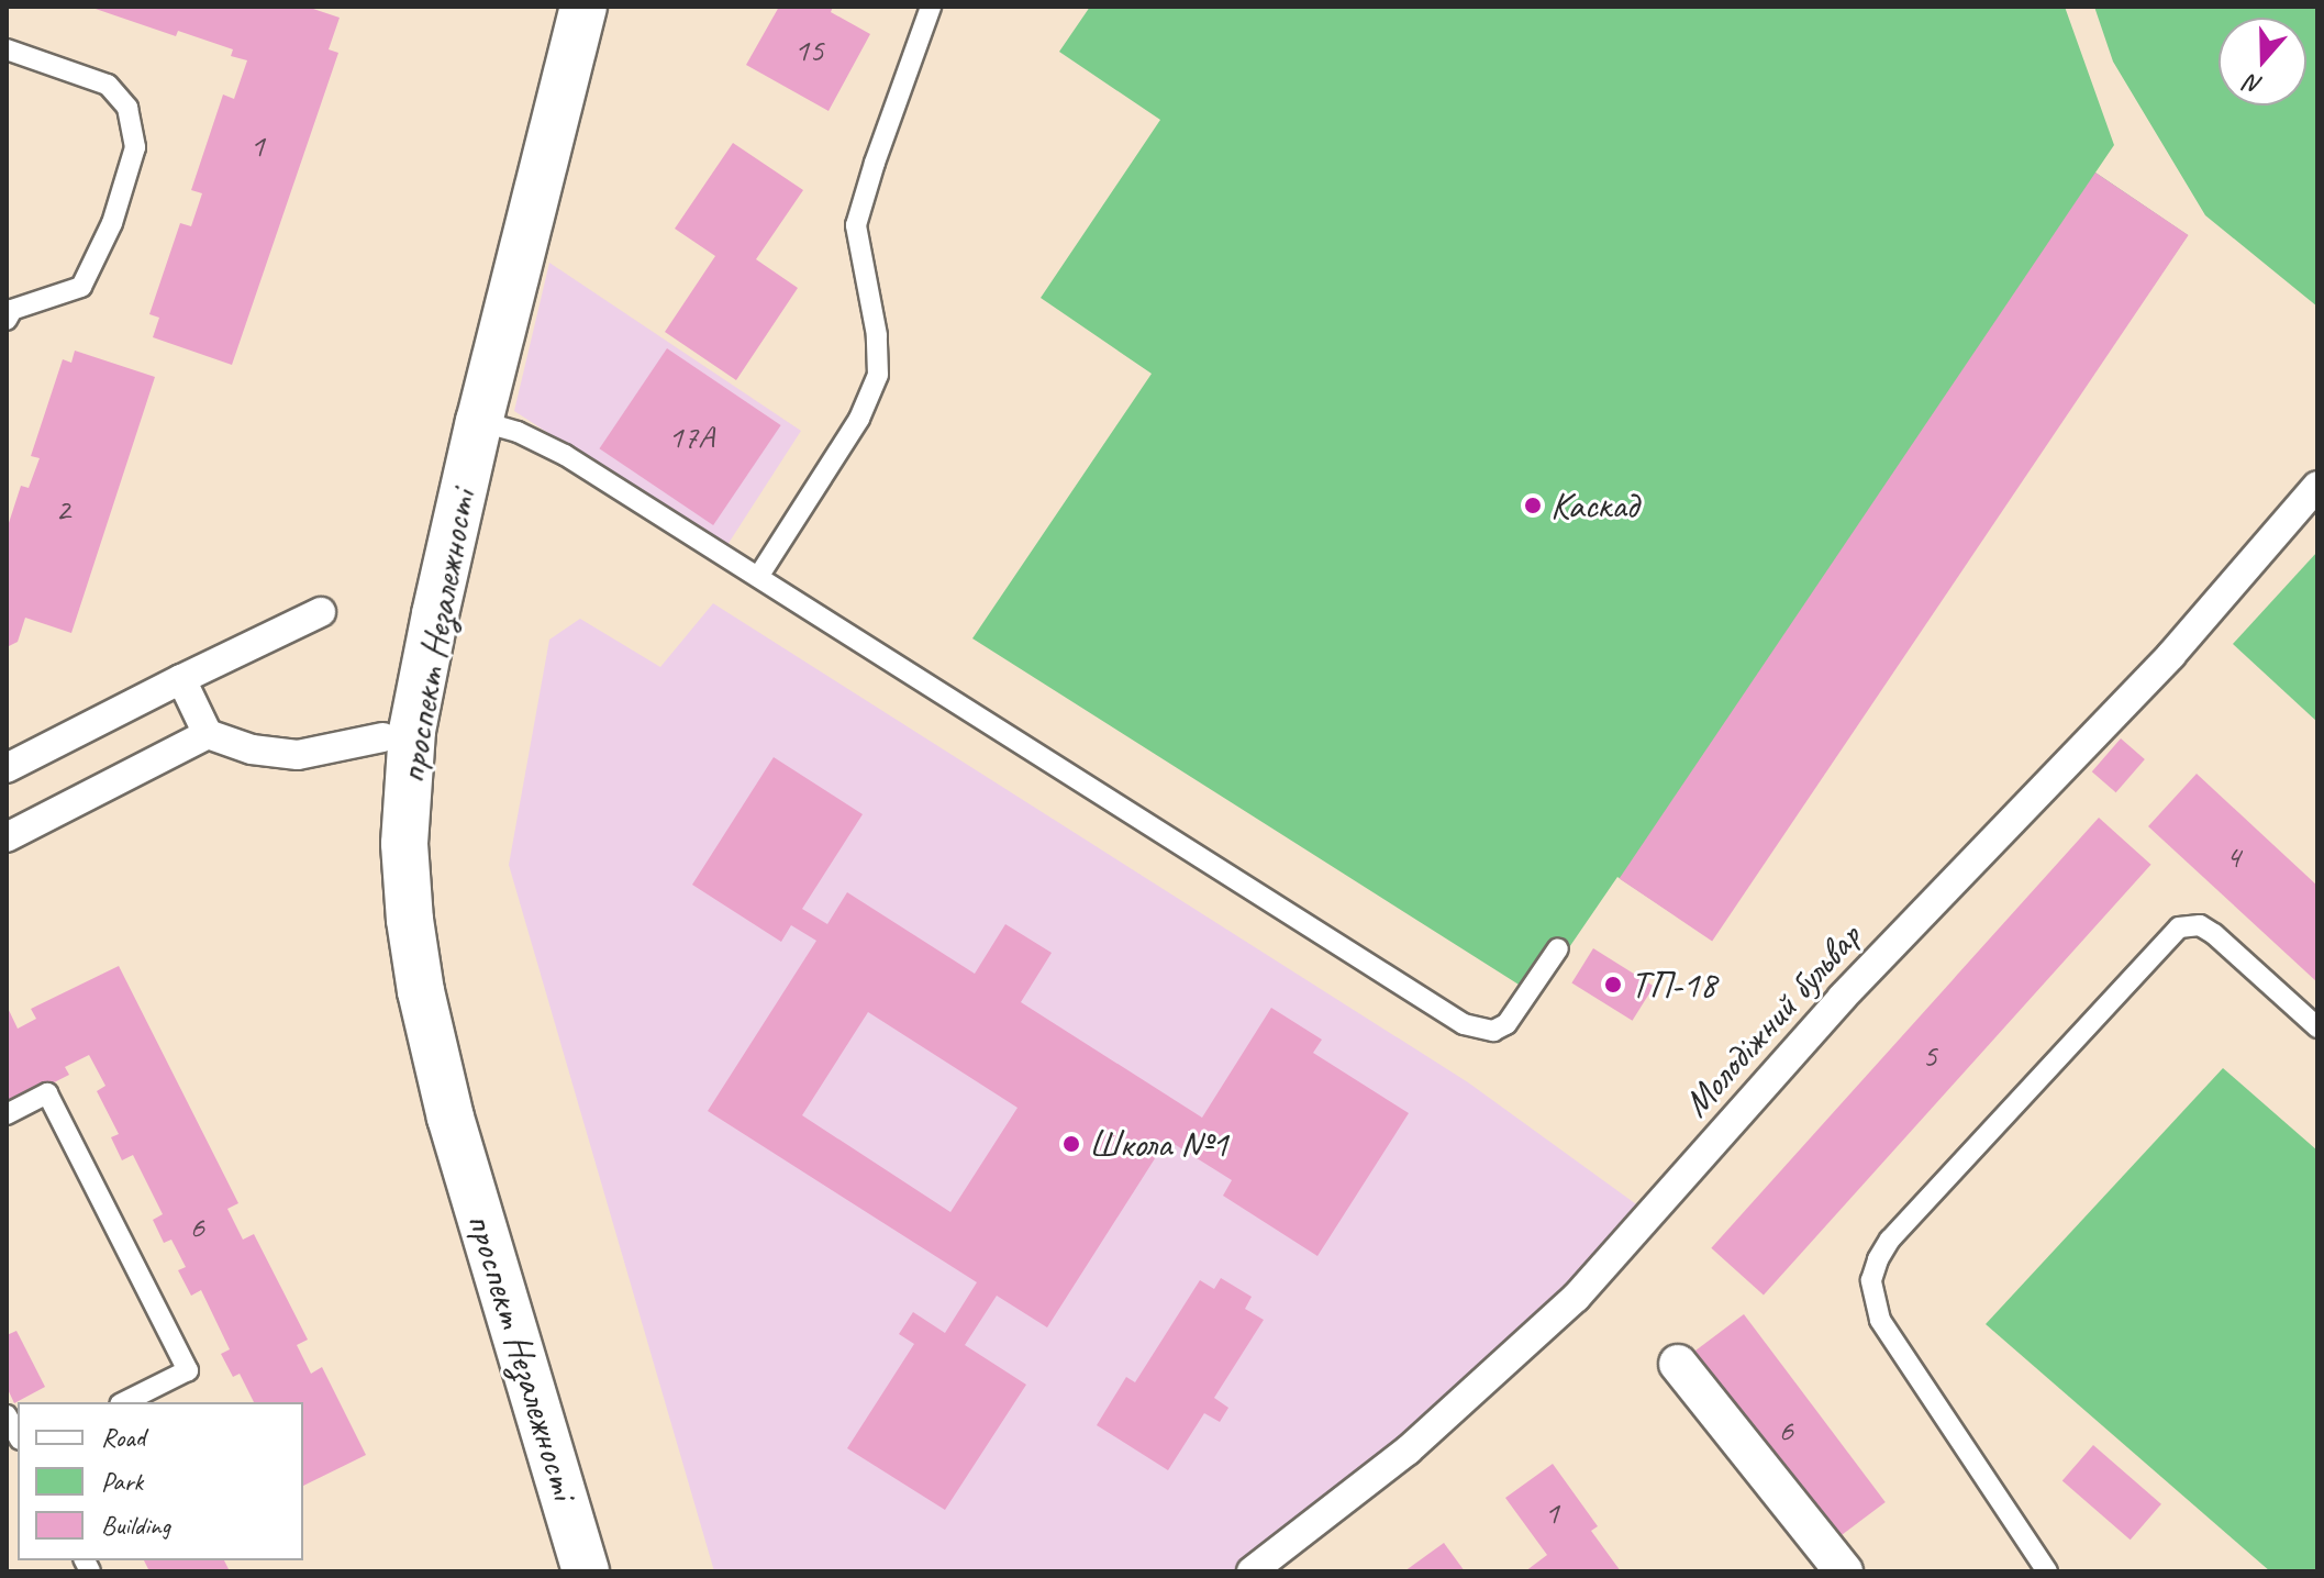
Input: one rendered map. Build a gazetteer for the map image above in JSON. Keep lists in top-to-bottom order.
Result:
{
  "streets": {
    "street": ["проспект Незалежності", "Молодіжний бульвар"]
  },
  "places": ["Каскад", "ТП-18", "Школа №1"],
  "house_numbers": [
    "15",
    "1",
    "17А",
    "2",
    "4",
    "5",
    "6",
    "6",
    "1"
  ],
  "legend": ["Road", "Park", "Building"],
  "north": "bottom"
}
